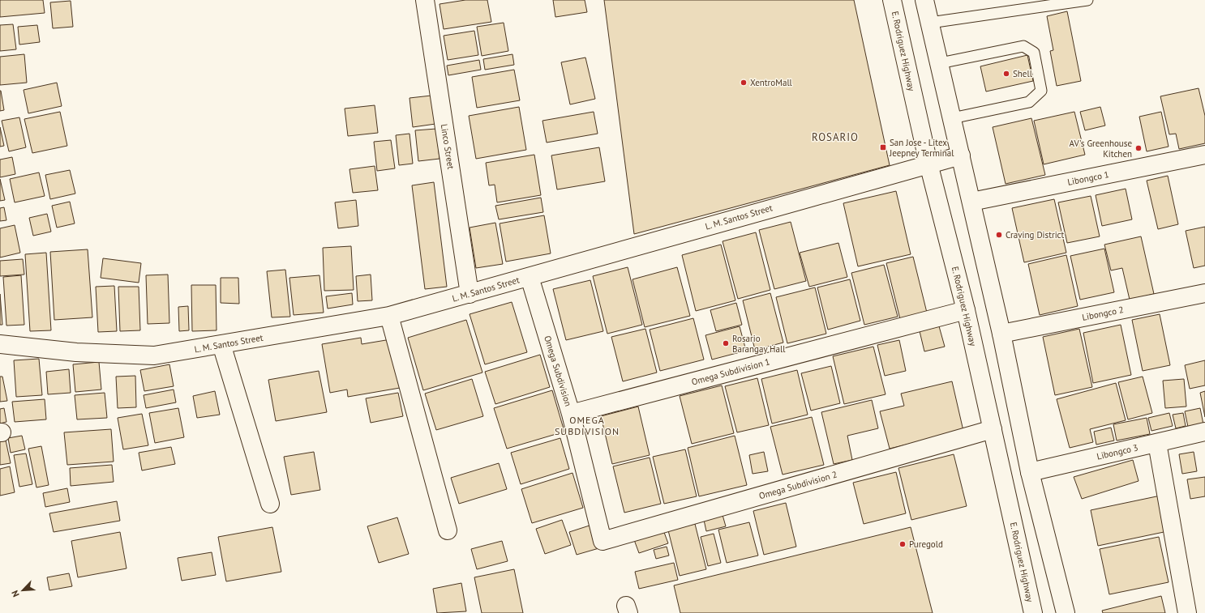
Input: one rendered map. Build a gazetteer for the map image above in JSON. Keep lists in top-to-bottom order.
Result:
{
  "streets": {
    "street": [
      "E. Rodriguez Highway",
      "Linco Street",
      "Libongco 1",
      "L. M. Santos Street",
      "Libongco 2",
      "Omega Subdivision",
      "Omega Subdivision 1",
      "Libongco 3",
      "Omega Subdivision 2"
    ]
  },
  "crossings": [
    ["E. Rodriguez Highway", "L. M. Santos Street"],
    ["E. Rodriguez Highway", "Omega Subdivision 1"],
    ["E. Rodriguez Highway", "Omega Subdivision 2"],
    ["Linco Street", "L. M. Santos Street"],
    ["L. M. Santos Street", "Omega Subdivision"],
    ["Omega Subdivision", "Omega Subdivision 1"],
    ["Omega Subdivision", "Omega Subdivision 2"]
  ],
  "districts": ["ROSARIO", "OMEGA SUBDIVISION"],
  "places": {
    "other": [
      "Shell",
      "XentroMall",
      "AV's Greenhouse Kitchen",
      "Craving District",
      "Rosario Barangay Hall",
      "Puregold"
    ],
    "transit": ["San Jose - Litex Jeepney Terminal"]
  },
  "north": "bottom left"
}
